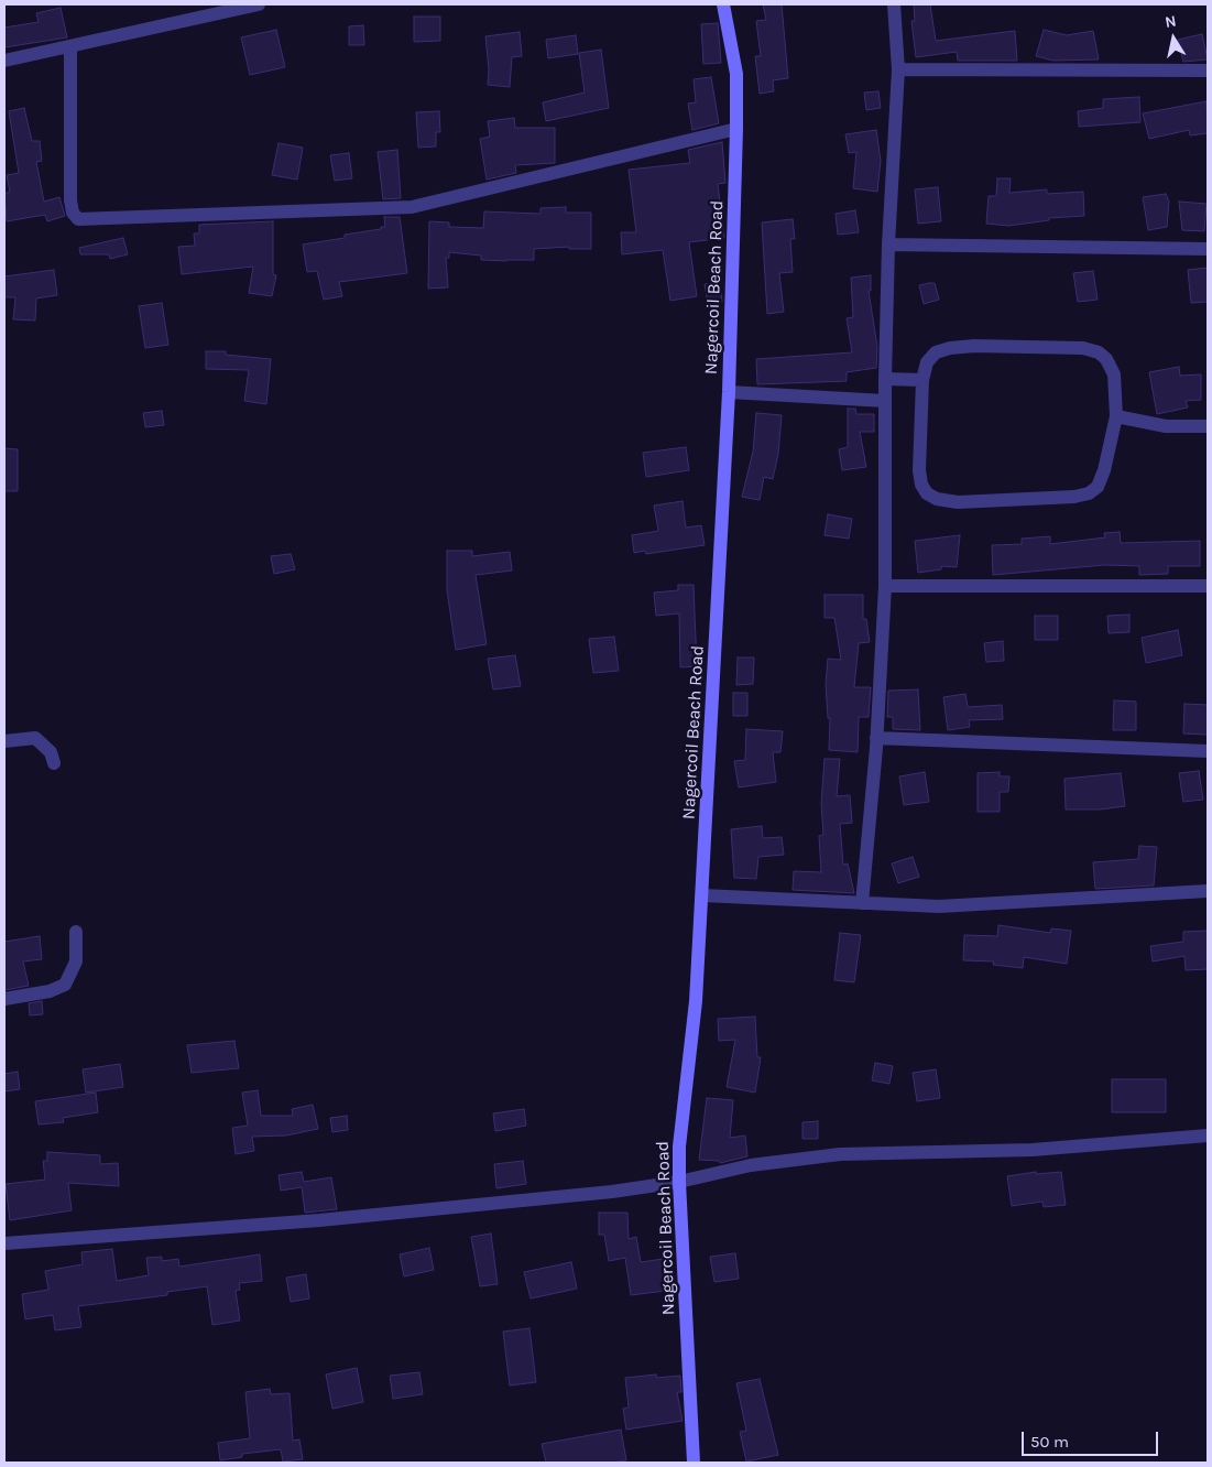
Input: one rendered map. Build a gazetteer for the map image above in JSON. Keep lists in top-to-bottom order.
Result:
{
  "streets": {
    "main road": ["Nagercoil Beach Road"]
  },
  "scale_bar": "50 m",
  "north": "top"
}
